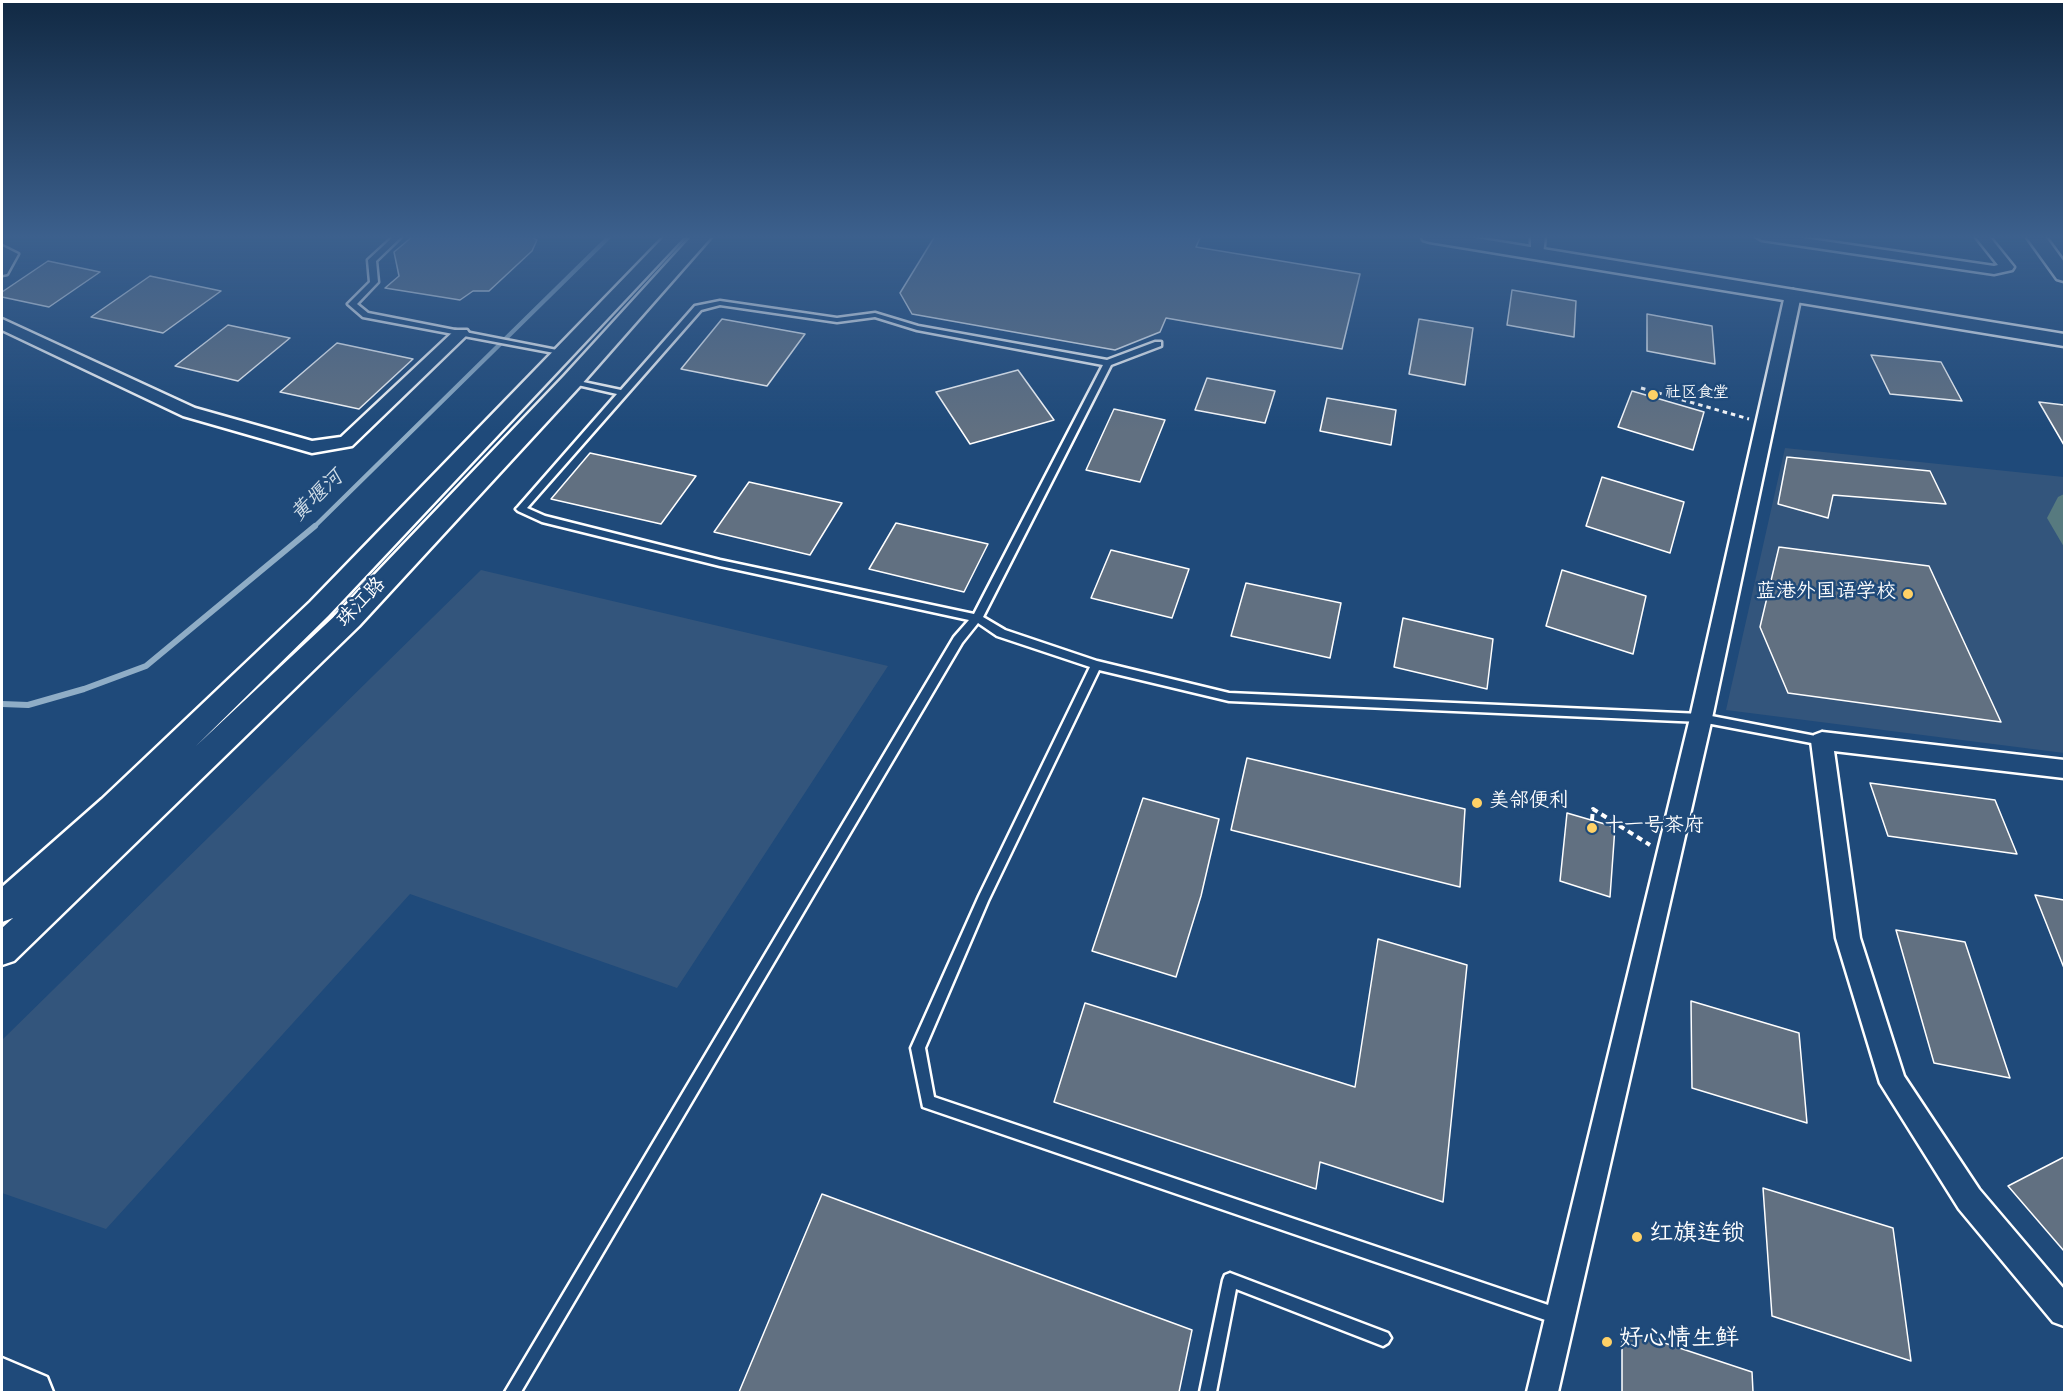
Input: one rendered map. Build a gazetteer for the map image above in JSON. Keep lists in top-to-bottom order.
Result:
{
  "streets": {
    "main road": ["珠江路"]
  },
  "water": ["黄堰河"],
  "places": [
    "社区食堂",
    "蓝港外国语学校",
    "美邻便利",
    "十一号茶府",
    "红旗连锁",
    "好心情生鲜"
  ]
}
